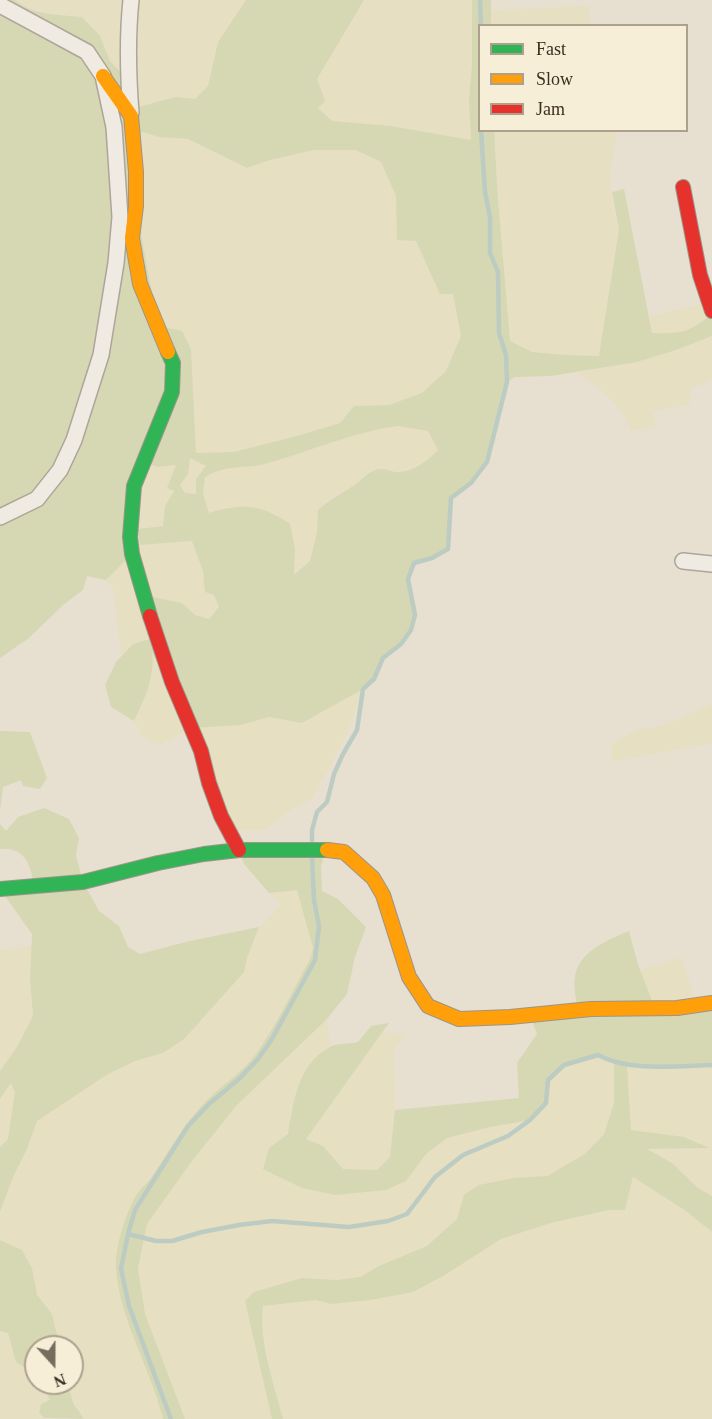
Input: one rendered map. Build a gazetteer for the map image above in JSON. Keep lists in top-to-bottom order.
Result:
{
  "legend": ["Fast", "Slow", "Jam"],
  "north": "bottom"
}
